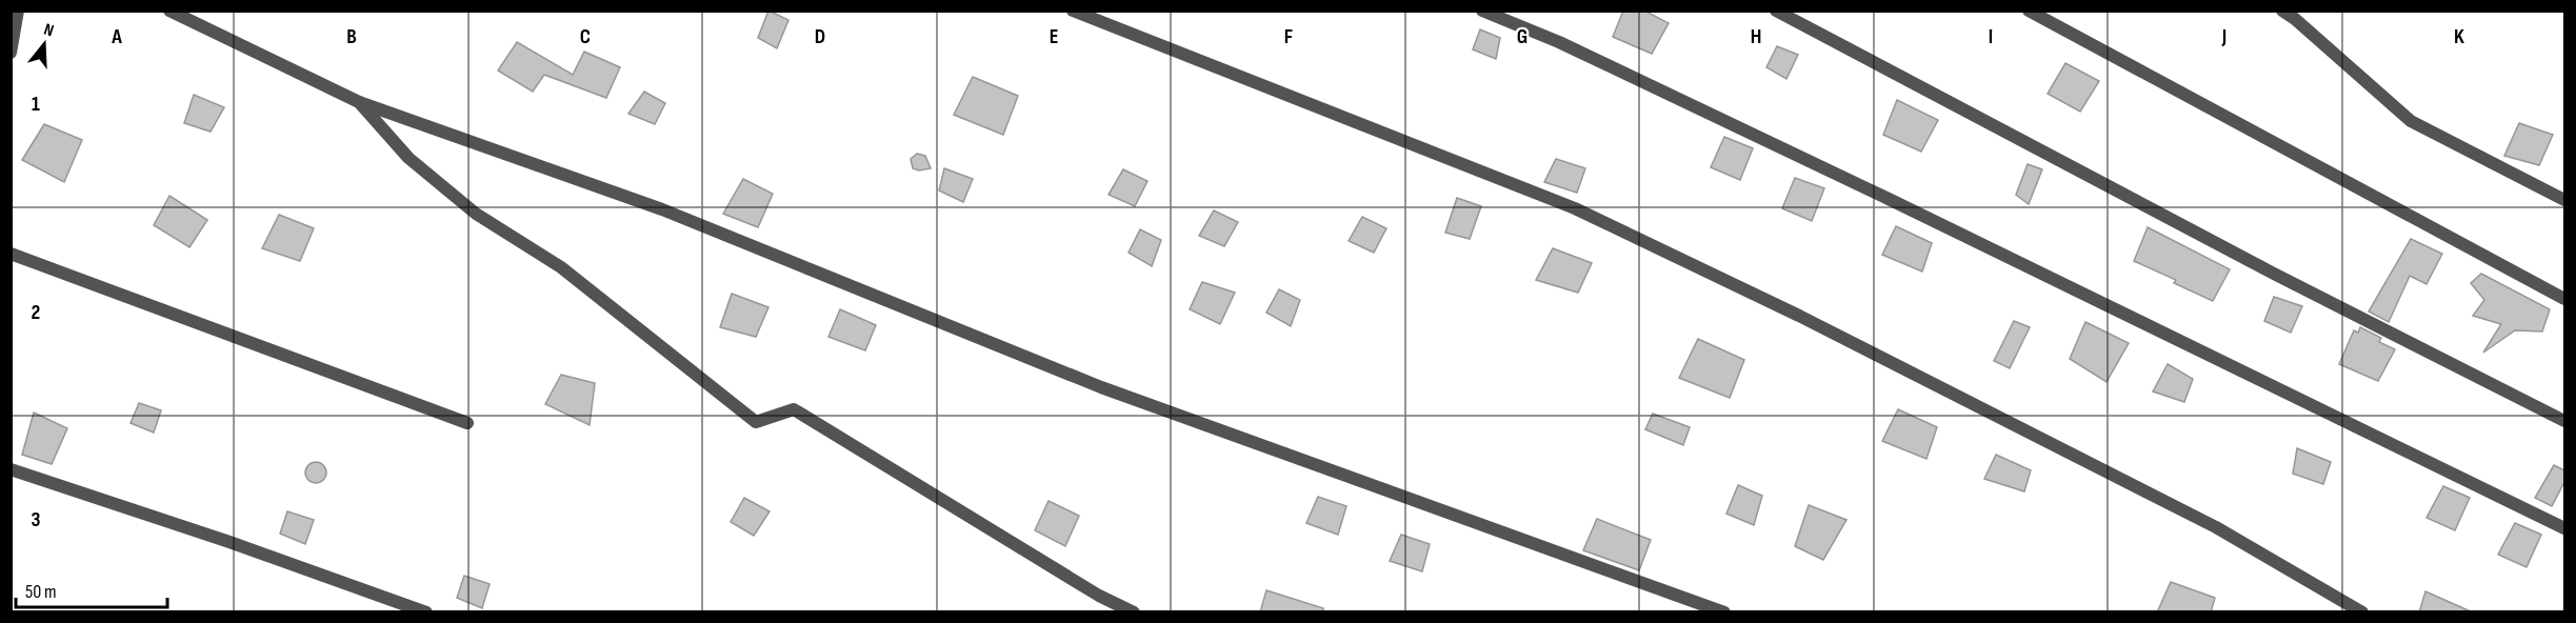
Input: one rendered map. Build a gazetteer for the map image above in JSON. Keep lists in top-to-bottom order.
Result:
{
  "scale_bar": "50 m",
  "north": "top",
  "grid": {
    "columns": [
      "A",
      "B",
      "C",
      "D",
      "E",
      "F",
      "G",
      "H",
      "I",
      "J",
      "K"
    ],
    "rows": ["1", "2", "3"]
  }
}
